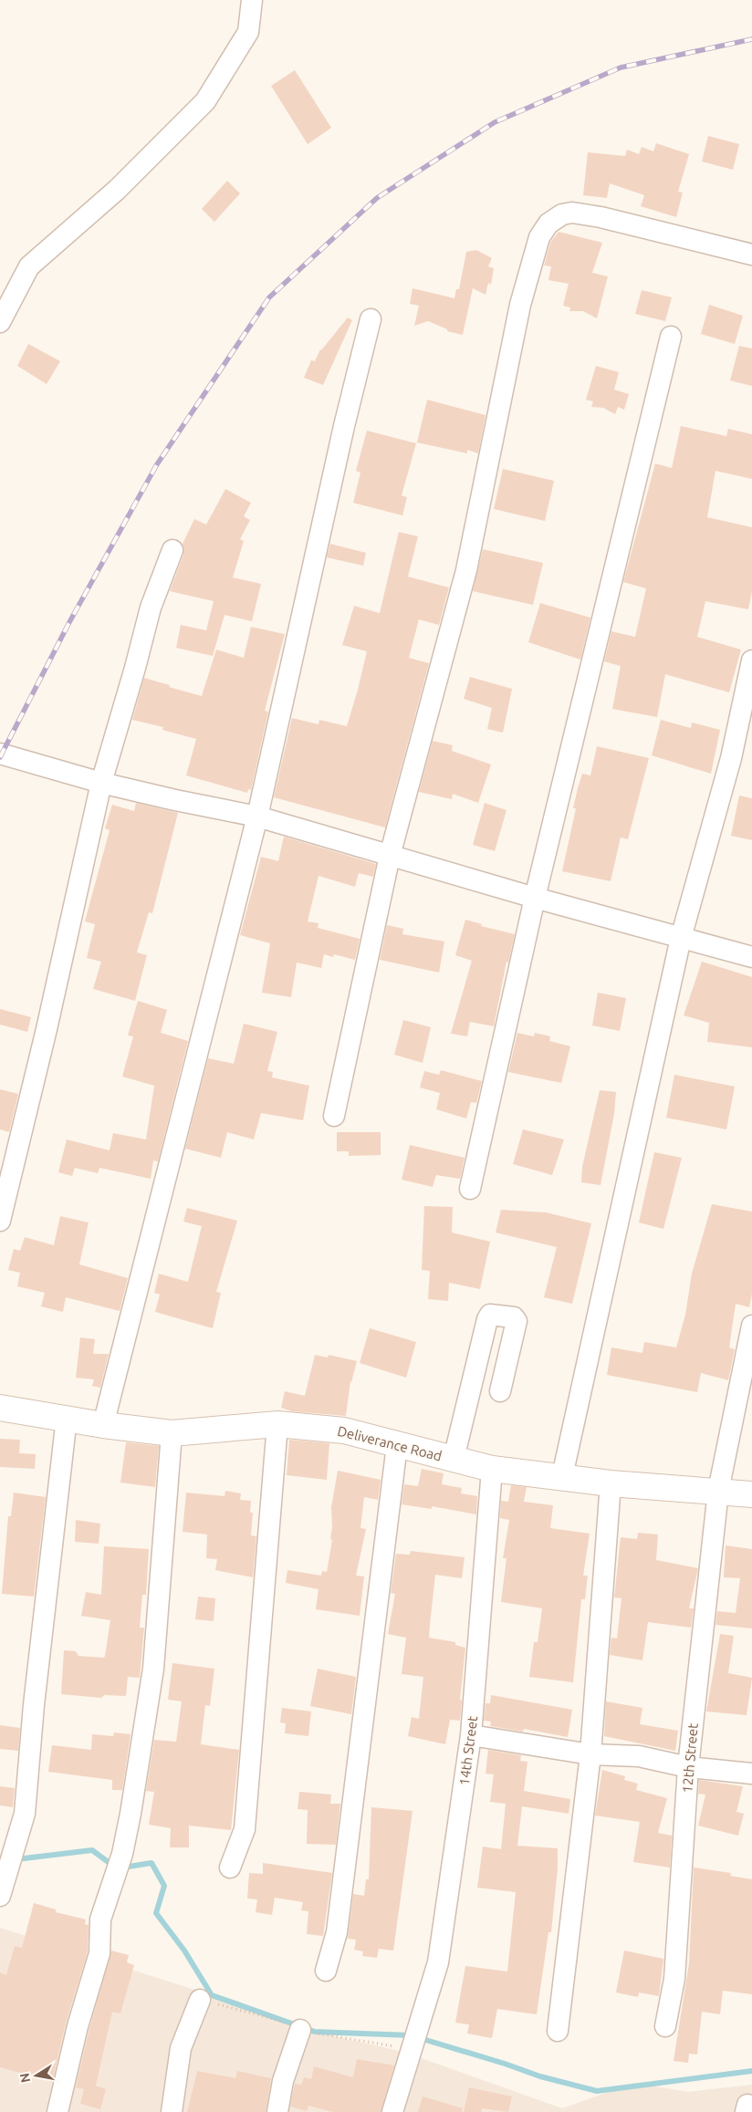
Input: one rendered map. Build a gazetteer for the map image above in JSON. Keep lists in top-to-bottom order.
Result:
{
  "streets": {
    "street": ["Deliverance Road", "14th Street", "12th Street"]
  },
  "crossings": [
    ["Deliverance Road", "14th Street"],
    ["Deliverance Road", "12th Street"]
  ],
  "north": "left"
}
